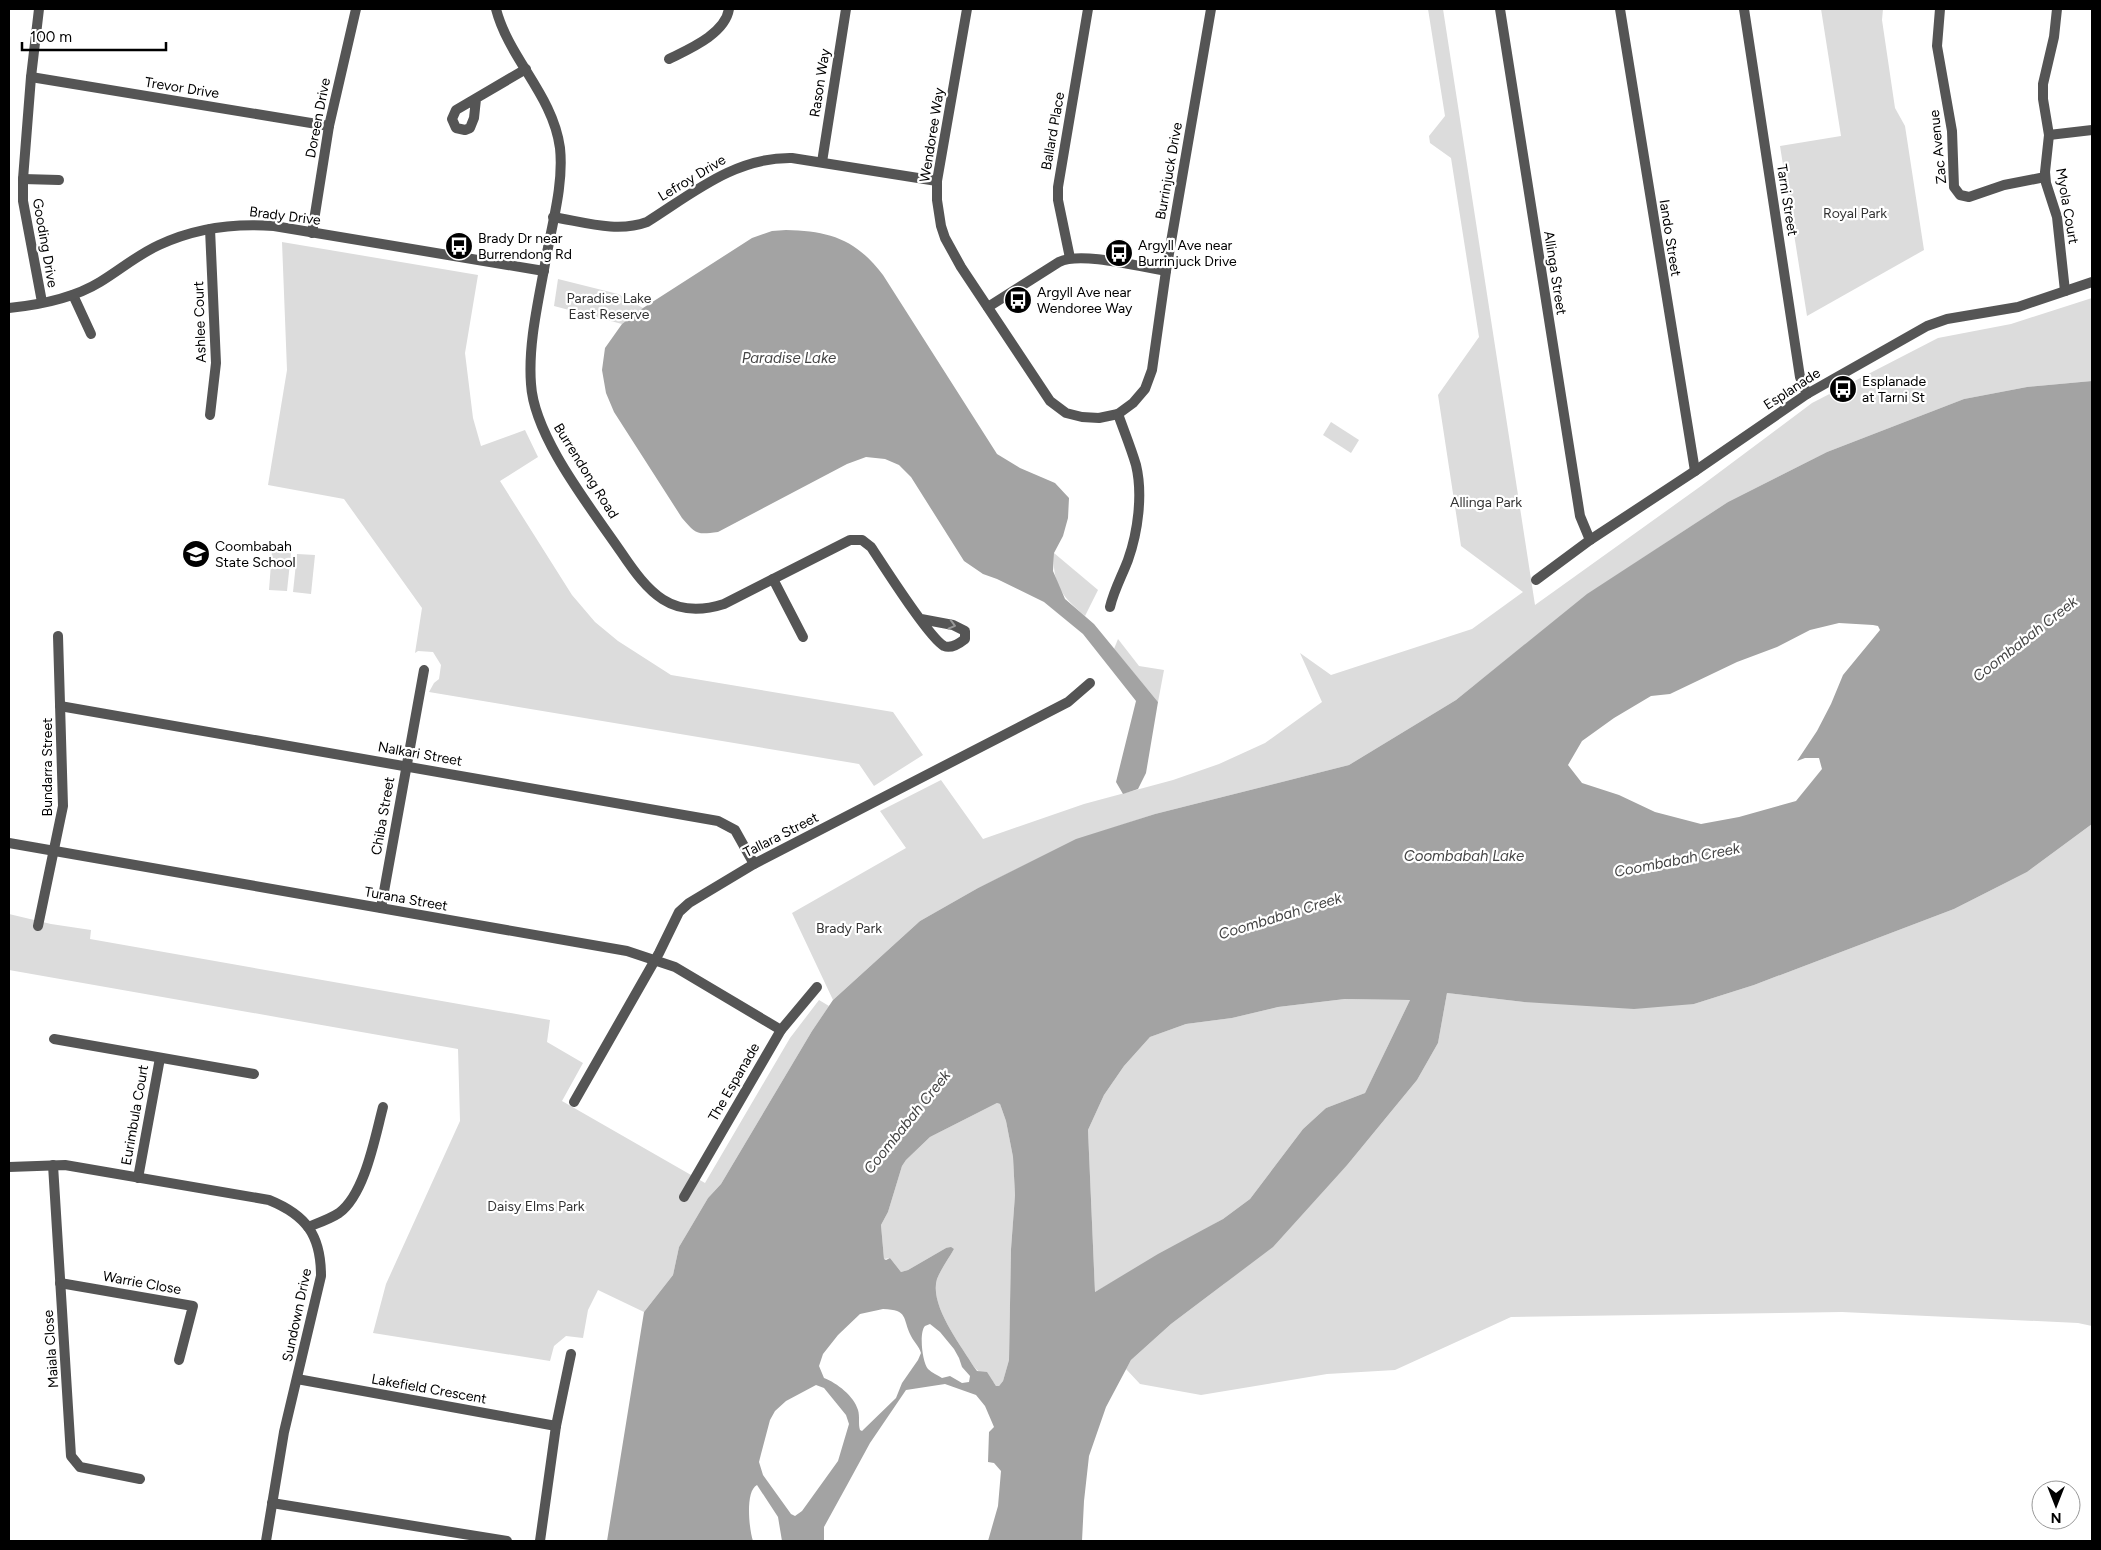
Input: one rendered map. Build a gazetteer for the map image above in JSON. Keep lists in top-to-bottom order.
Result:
{
  "streets": {
    "street": [
      "Rason Way",
      "Trevor Drive",
      "Doreen Drive",
      "Ballard Place",
      "Wendoree Way",
      "Zac Avenue",
      "Burrinjuck Drive",
      "Lefroy Drive",
      "Tarni Street",
      "Myola Court",
      "Brady Drive",
      "Iando Street",
      "Gooding Drive",
      "Allinga Street",
      "Ashlee Court",
      "Esplanade",
      "Burrendong Road",
      "Nalkari Street",
      "Bundarra Street",
      "Chiba Street",
      "Tallara Street",
      "Turana Street",
      "The Espanade",
      "Eurimbula Court",
      "Warrie Close",
      "Sundown Drive",
      "Maiala Close",
      "Lakefield Crescent"
    ]
  },
  "crossings": [
    ["Rason Way", "Lefroy Drive"],
    ["Trevor Drive", "Doreen Drive"],
    ["Trevor Drive", "Gooding Drive"],
    ["Doreen Drive", "Brady Drive"],
    ["Ballard Place", "Wendoree Way"],
    ["Ballard Place", "Burrinjuck Drive"],
    ["Wendoree Way", "Burrinjuck Drive"],
    ["Wendoree Way", "Lefroy Drive"],
    ["Zac Avenue", "Myola Court"],
    ["Lefroy Drive", "Burrendong Road"],
    ["Tarni Street", "Esplanade"],
    ["Myola Court", "Esplanade"],
    ["Brady Drive", "Gooding Drive"],
    ["Brady Drive", "Ashlee Court"],
    ["Brady Drive", "Burrendong Road"],
    ["Iando Street", "Esplanade"],
    ["Allinga Street", "Esplanade"],
    ["Nalkari Street", "Bundarra Street"],
    ["Nalkari Street", "Chiba Street"],
    ["Nalkari Street", "Tallara Street"],
    ["Bundarra Street", "Turana Street"],
    ["Chiba Street", "Turana Street"],
    ["Tallara Street", "Turana Street"],
    ["Turana Street", "The Espanade"],
    ["Eurimbula Court", "Sundown Drive"],
    ["Warrie Close", "Maiala Close"],
    ["Sundown Drive", "Maiala Close"],
    ["Sundown Drive", "Lakefield Crescent"]
  ],
  "water": ["Paradise Lake", "Coombabah Creek", "Coombabah Lake"],
  "parks": [
    "Royal Park",
    "Paradise Lake East Reserve",
    "Allinga Park",
    "Brady Park",
    "Daisy Elms Park"
  ],
  "places": {
    "bus stop": [
      "Brady Dr near Burrendong Rd",
      "Argyll Ave near Burrinjuck Drive",
      "Argyll Ave near Wendoree Way",
      "Esplanade at Tarni St"
    ],
    "school or university": ["Coombabah State School"]
  },
  "scale_bar": "100 m",
  "north": "bottom"
}
